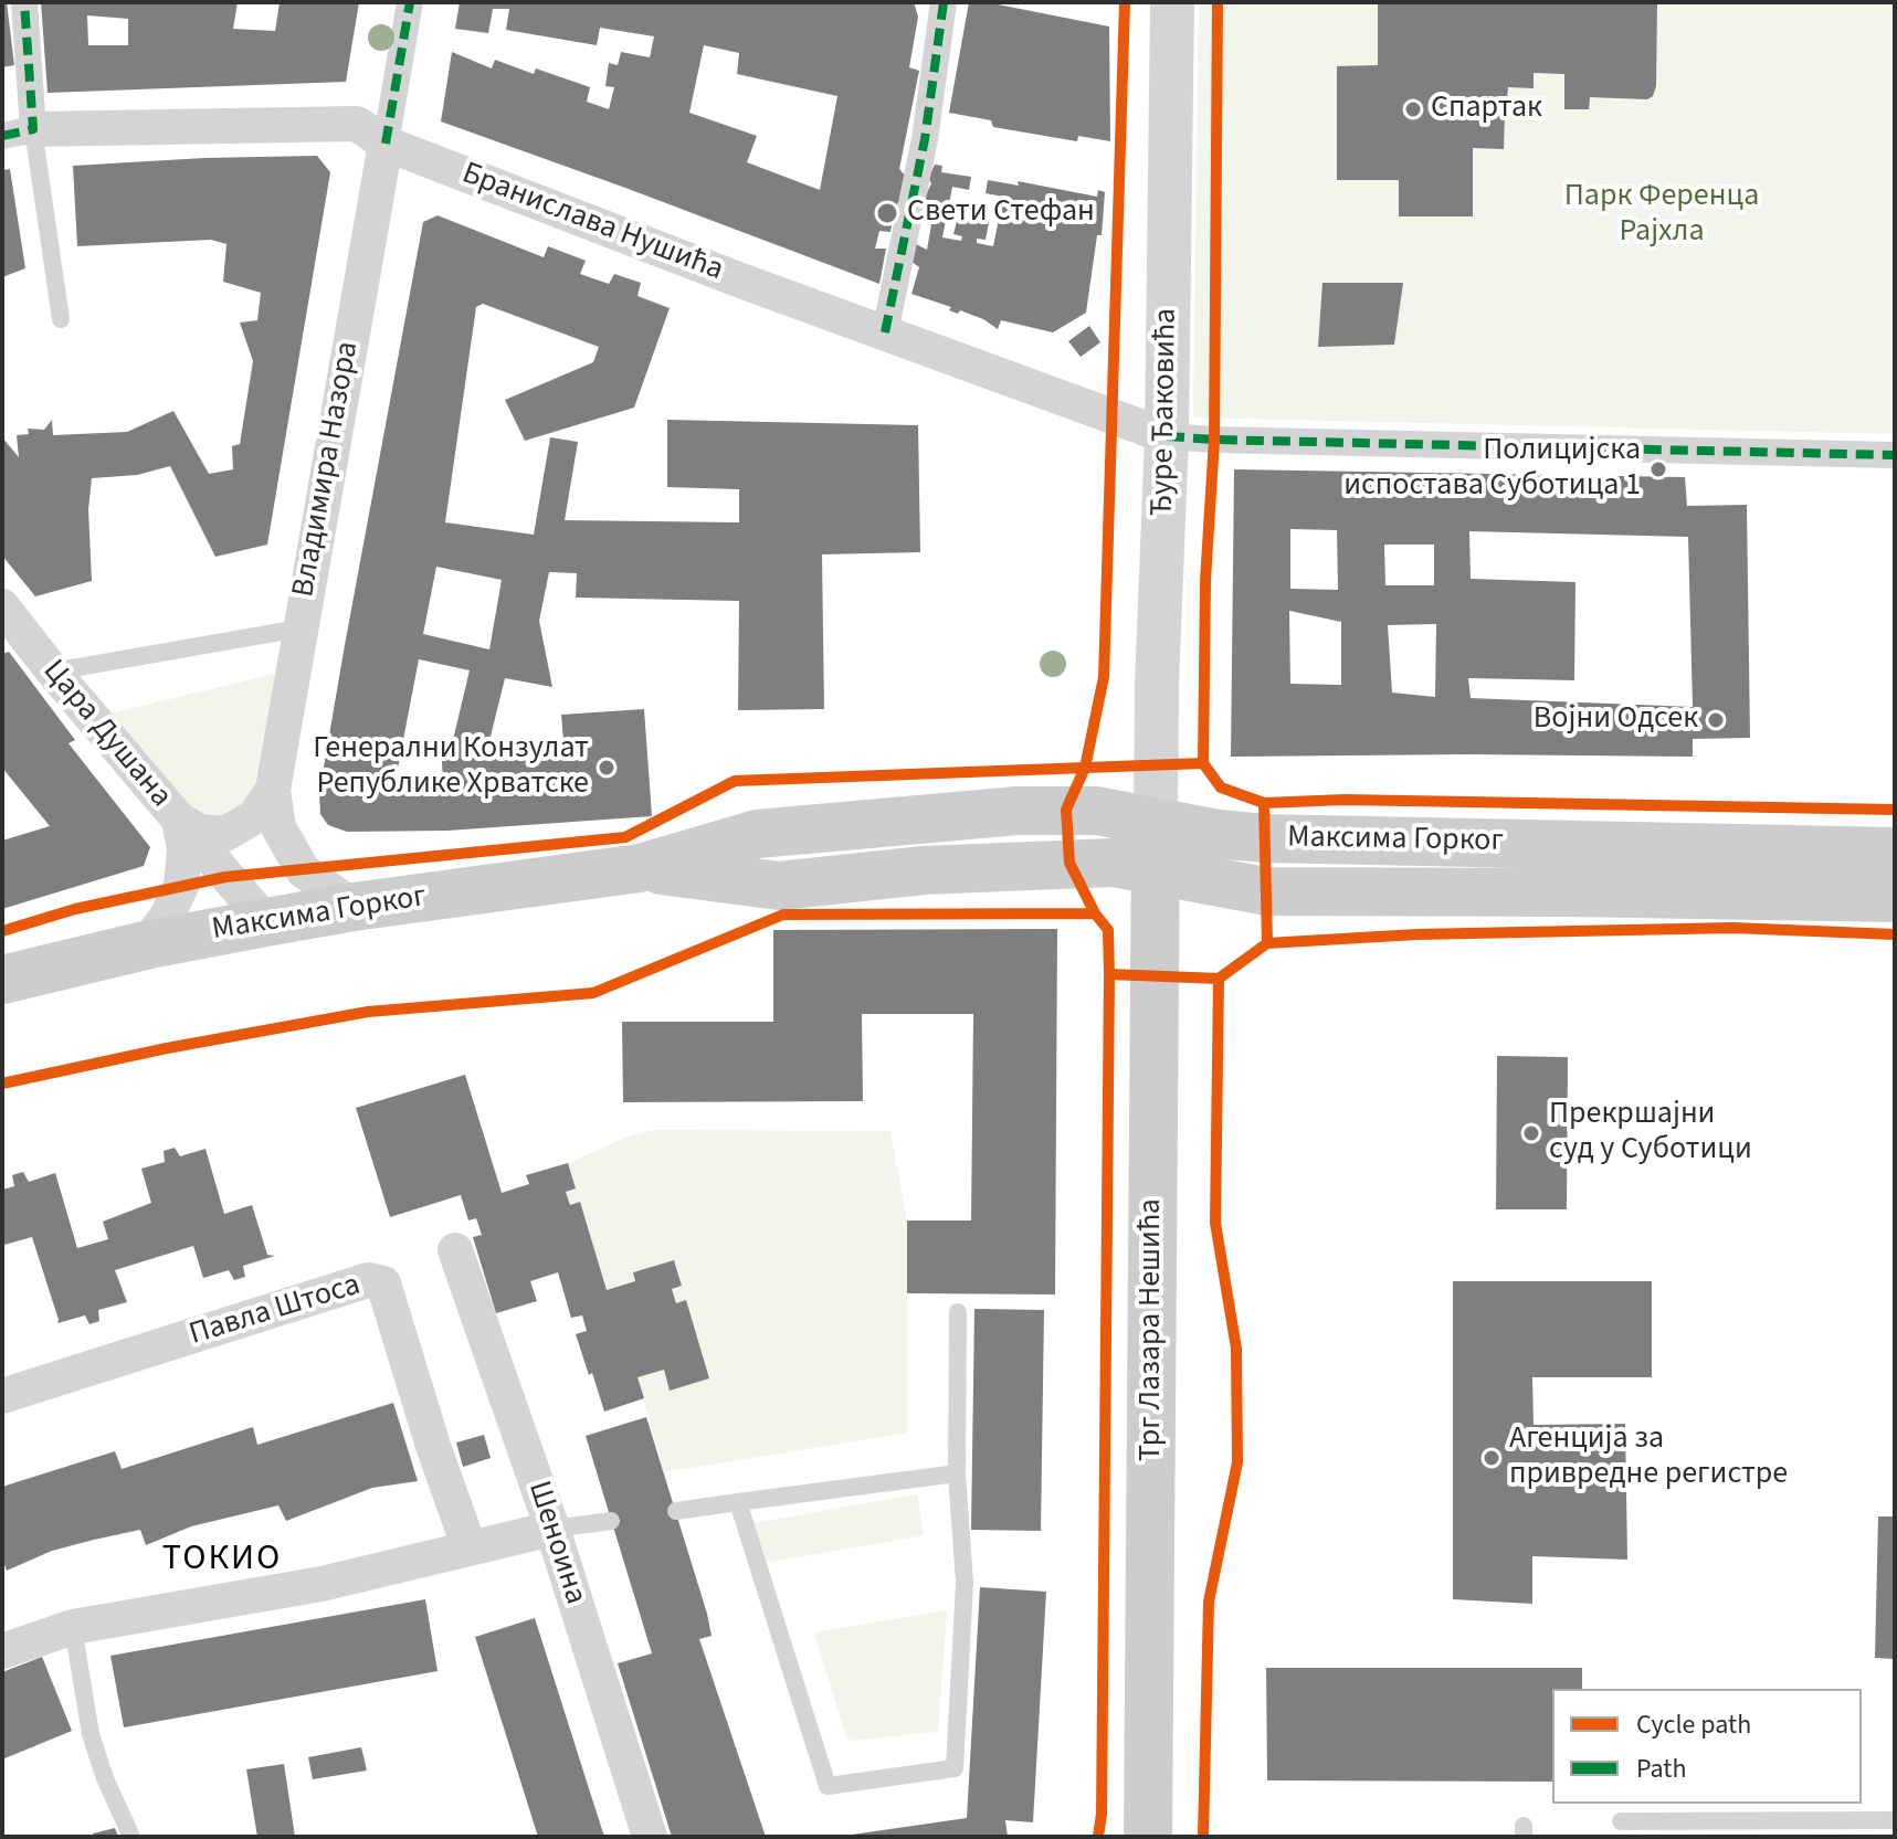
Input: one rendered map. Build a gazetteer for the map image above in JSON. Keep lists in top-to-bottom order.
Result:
{
  "streets": {
    "main road": ["Максима Горког", "Трг Лазара Нешића"],
    "street": [
      "Бранислава Нушића",
      "Ђуре Ђаковића",
      "Владимира Назора",
      "Цара Душана",
      "Павла Штоса",
      "Шеноина"
    ]
  },
  "crossings": [
    ["Бранислава Нушића", "Ђуре Ђаковића"],
    ["Бранислава Нушића", "Владимира Назора"],
    ["Ђуре Ђаковића", "Максима Горког"],
    ["Ђуре Ђаковића", "Трг Лазара Нешића"],
    ["Владимира Назора", "Максима Горког"],
    ["Цара Душана", "Максима Горког"],
    ["Максима Горког", "Трг Лазара Нешића"]
  ],
  "districts": ["ТОКИО"],
  "parks": ["Парк Ференца Рајхла"],
  "places": [
    "Спартак",
    "Свети Стефан",
    "Полицијска испостава Суботица 1",
    "Војни Одсек",
    "Генерални Конзулат Републике Хрватске",
    "Прекршајни суд у Суботици",
    "Агенција за привредне регистре"
  ],
  "legend": ["Cycle path", "Path"]
}
